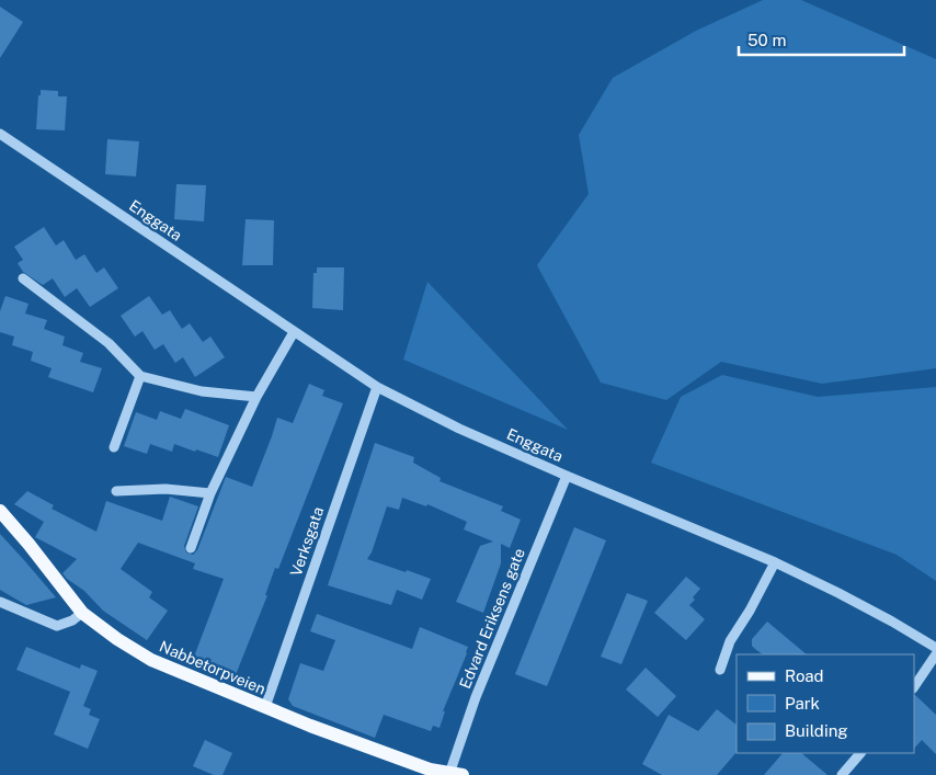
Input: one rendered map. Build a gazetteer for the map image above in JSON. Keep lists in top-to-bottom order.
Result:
{
  "streets": {
    "main road": ["Nabbetorpveien"],
    "street": ["Enggata", "Verksgata", "Edvard Eriksens gate"]
  },
  "crossings": [
    ["Enggata", "Verksgata"],
    ["Enggata", "Edvard Eriksens gate"],
    ["Verksgata", "Nabbetorpveien"],
    ["Edvard Eriksens gate", "Nabbetorpveien"]
  ],
  "legend": ["Road", "Park", "Building"],
  "scale_bar": "50 m"
}
